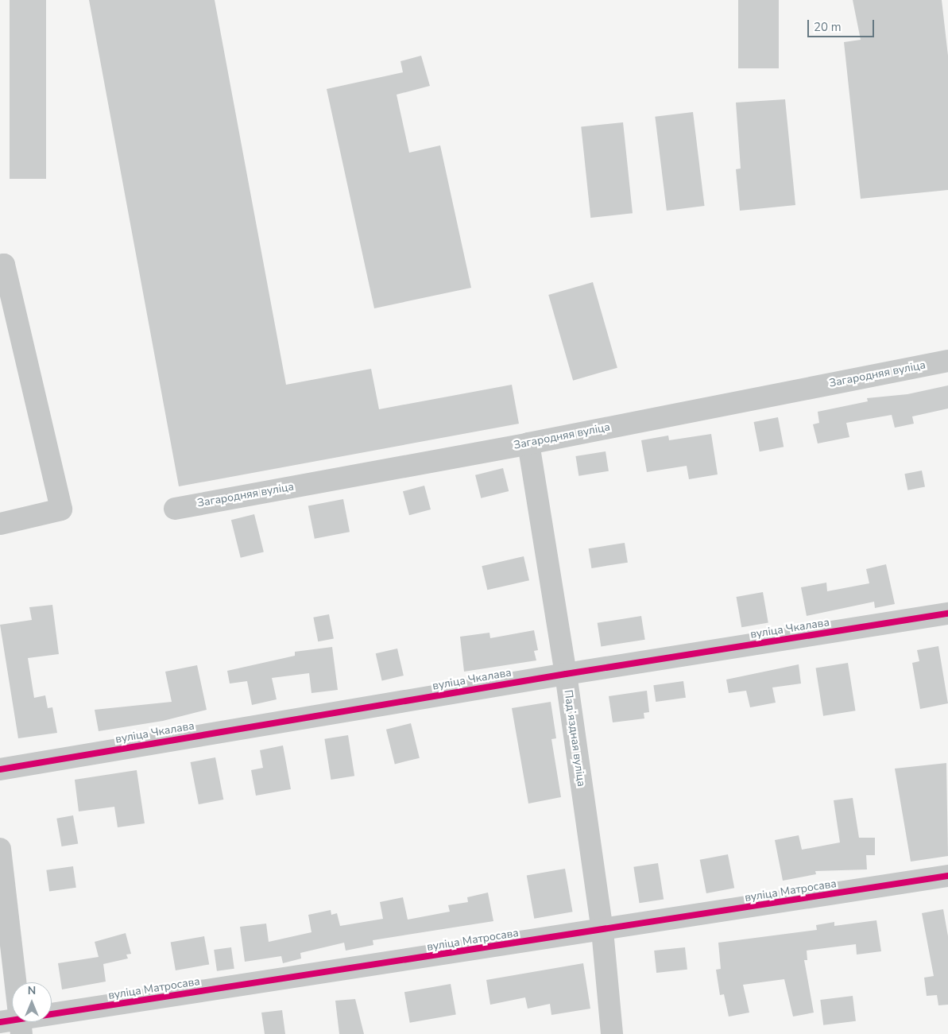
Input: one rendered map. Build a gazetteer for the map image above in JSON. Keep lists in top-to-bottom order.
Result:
{
  "streets": {
    "street": [
      "Загародняя вуліца",
      "вуліца Чкалава",
      "Падʼяздная вуліца",
      "вуліца Матросава"
    ]
  },
  "crossings": [
    ["Загародняя вуліца", "Падʼяздная вуліца"],
    ["вуліца Чкалава", "Падʼяздная вуліца"],
    ["Падʼяздная вуліца", "вуліца Матросава"]
  ],
  "scale_bar": "20 m",
  "north": "top"
}
